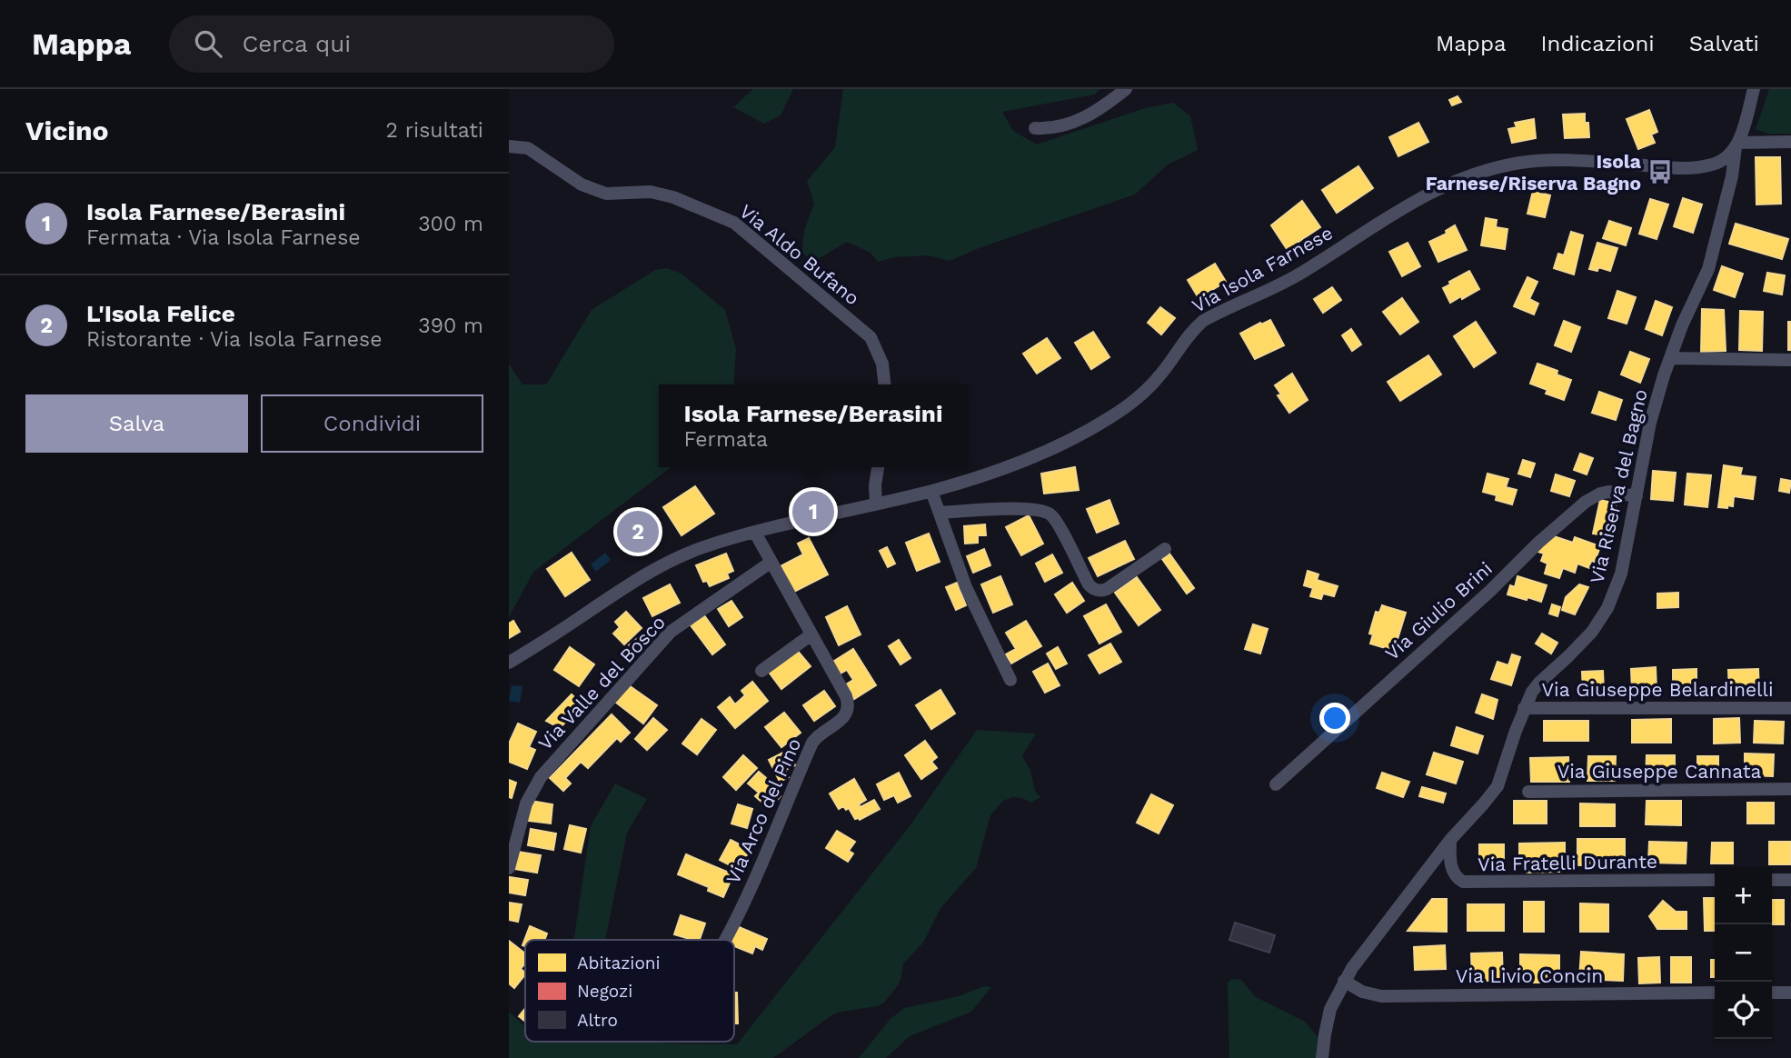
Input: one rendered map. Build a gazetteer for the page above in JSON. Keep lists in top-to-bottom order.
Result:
{
  "streets": {
    "street": [
      "Via Aldo Bufano",
      "Via Isola Farnese",
      "Via Riserva del Bagno",
      "Via Giulio Brini",
      "Via Valle del Bosco",
      "Via Giuseppe Belardinelli",
      "Via Giuseppe Cannata",
      "Via Arco del Pino",
      "Via Fratelli Durante",
      "Via Livio Concin"
    ]
  },
  "crossings": [
    ["Via Isola Farnese", "Via Riserva del Bagno"],
    ["Via Isola Farnese", "Via Arco del Pino"],
    ["Via Riserva del Bagno", "Via Giulio Brini"],
    ["Via Riserva del Bagno", "Via Giuseppe Belardinelli"],
    ["Via Riserva del Bagno", "Via Fratelli Durante"],
    ["Via Riserva del Bagno", "Via Livio Concin"],
    ["Via Valle del Bosco", "Via Arco del Pino"]
  ],
  "places": {
    "bus stop": ["Isola Farnese/Riserva Bagno"]
  },
  "legend": ["Abitazioni", "Negozi", "Altro"],
  "page": {
    "header": "Mappa",
    "search": "Cerca qui",
    "nav": ["Mappa", "Indicazioni", "Salvati"],
    "heading": ["Vicino", "2 risultati"],
    "list": [
      {
        "mark": "1",
        "name": "Isola Farnese/Berasini",
        "note": "Fermata · Via Isola Farnese",
        "value": "300 m"
      },
      {
        "mark": "2",
        "name": "L'Isola Felice",
        "note": "Ristorante · Via Isola Farnese",
        "value": "390 m"
      }
    ],
    "buttons": ["Salva", "Condividi"],
    "popup": ["Isola Farnese/Berasini", "Fermata"],
    "pins": ["1", "2"],
    "map_buttons": ["+", "−"]
  }
}
